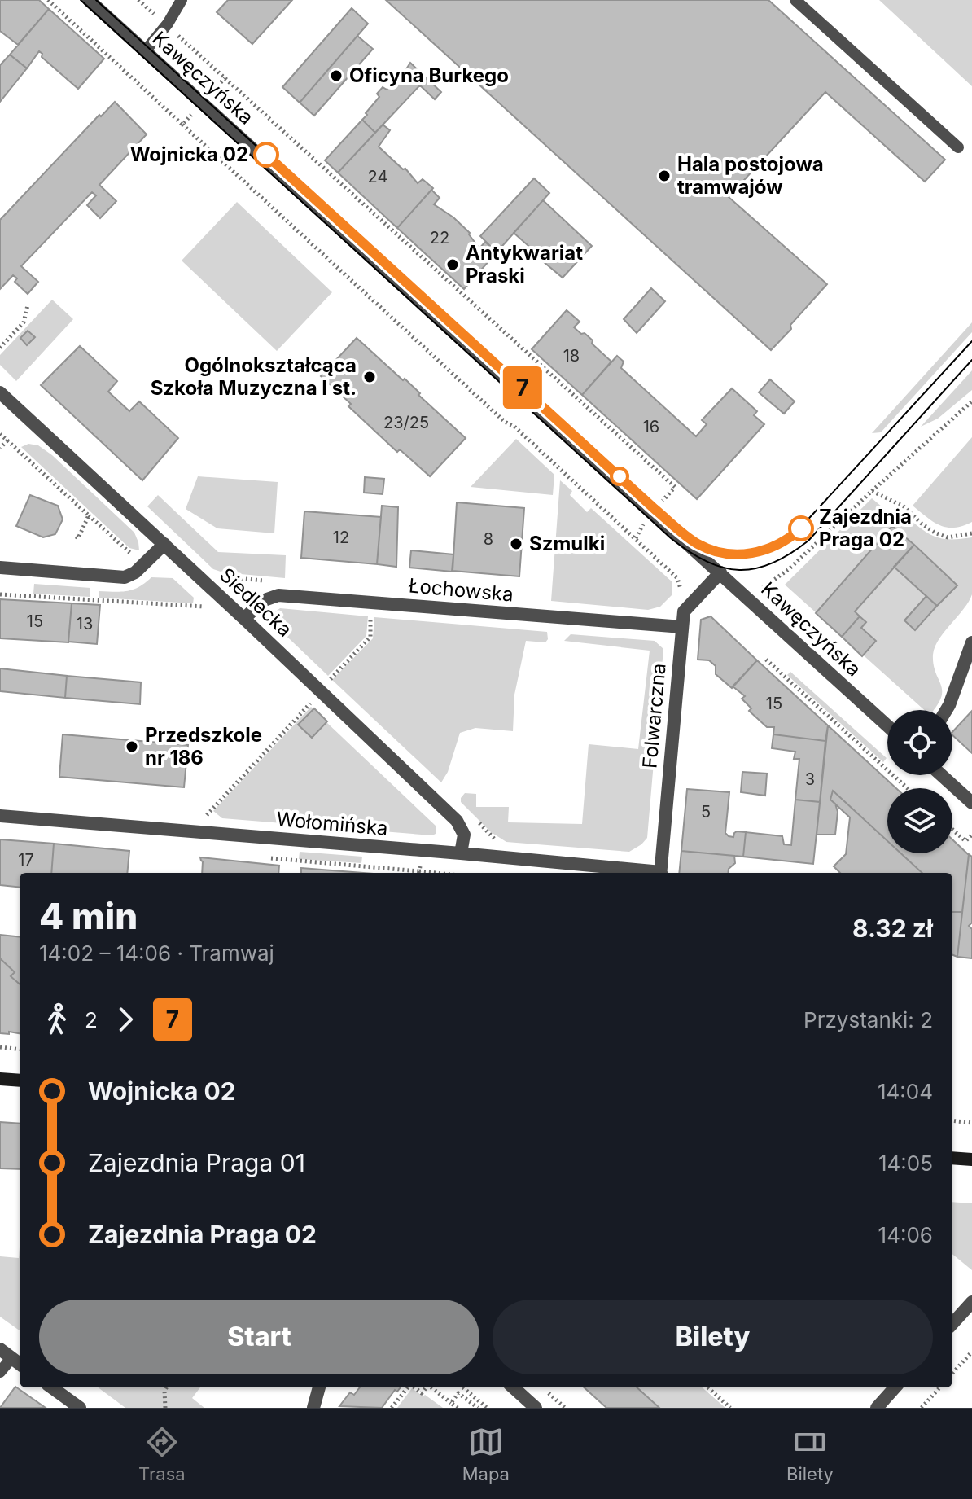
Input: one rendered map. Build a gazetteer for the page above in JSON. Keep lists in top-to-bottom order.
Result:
{
  "streets": {
    "street": [
      "Kawęczyńska",
      "Łochowska",
      "Siedlecka",
      "Folwarczna",
      "Wołomińska"
    ]
  },
  "crossings": [
    ["Kawęczyńska", "Folwarczna"],
    ["Łochowska", "Siedlecka"],
    ["Łochowska", "Folwarczna"],
    ["Siedlecka", "Wołomińska"]
  ],
  "places": [
    "Oficyna Burkego",
    "Wojnicka 02",
    "Hala postojowa tramwajów",
    "Antykwariat Praski",
    "Ogólnokształcąca Szkoła Muzyczna I st.",
    "Zajezdnia Praga 02",
    "Szmulki",
    "Przedszkole nr 186"
  ],
  "lines": ["tram line 7"],
  "house_numbers": [
    "24",
    "22",
    "18",
    "23/25",
    "16",
    "12",
    "8",
    "15",
    "13",
    "15",
    "3",
    "5",
    "17"
  ],
  "page": {
    "on_map": "7",
    "heading": ["4 min", "14:02 – 14:06 · Tramwaj", "8.32 zł"],
    "legs": ["2", "7", "Przystanki: 2"],
    "list": [
      {
        "name": "Wojnicka 02",
        "value": "14:04"
      },
      {
        "name": "Zajezdnia Praga 01",
        "value": "14:05"
      },
      {
        "name": "Zajezdnia Praga 02",
        "value": "14:06"
      }
    ],
    "buttons": ["Start", "Bilety"],
    "tabs": ["Trasa", "Mapa", "Bilety"]
  }
}
